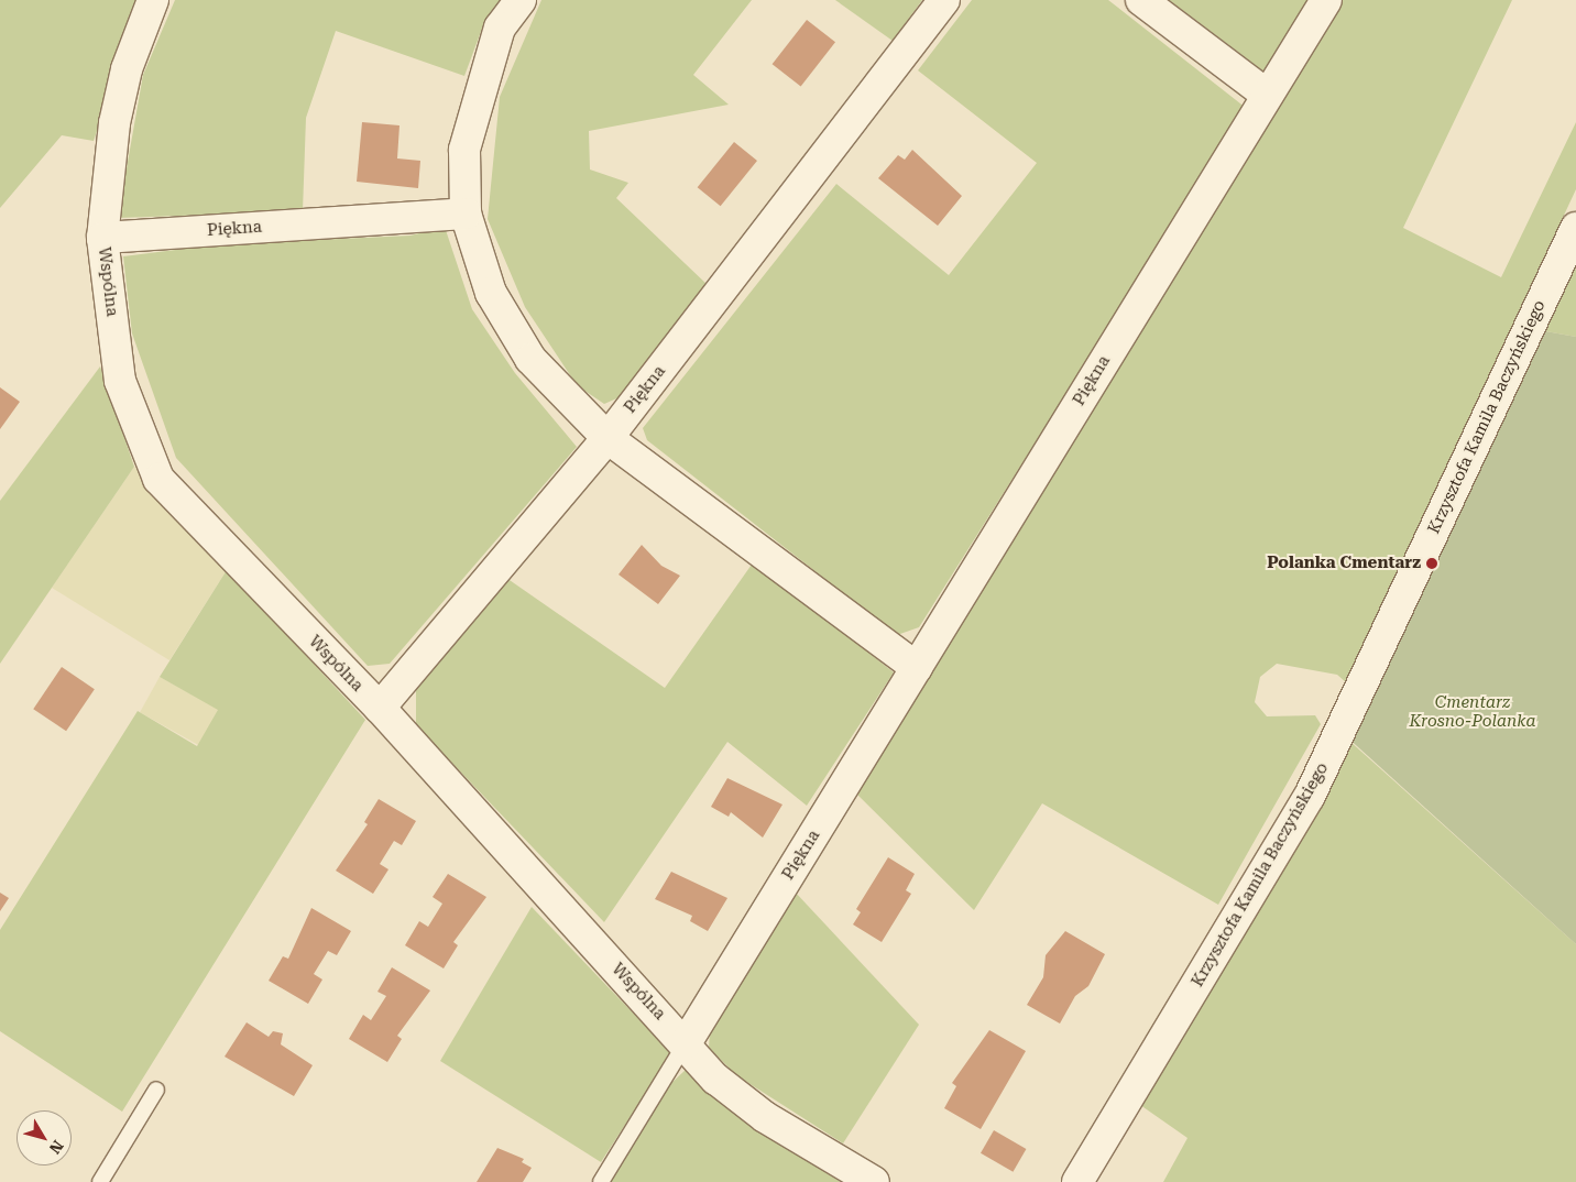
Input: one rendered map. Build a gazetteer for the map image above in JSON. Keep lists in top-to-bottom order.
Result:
{
  "streets": {
    "street": ["Piękna", "Wspólna", "Krzysztofa Kamila Baczyńskiego"]
  },
  "crossings": [
    ["Piękna", "Wspólna"]
  ],
  "parks": ["Cmentarz Krosno-Polanka"],
  "places": ["Polanka Cmentarz"],
  "north": "bottom right"
}
